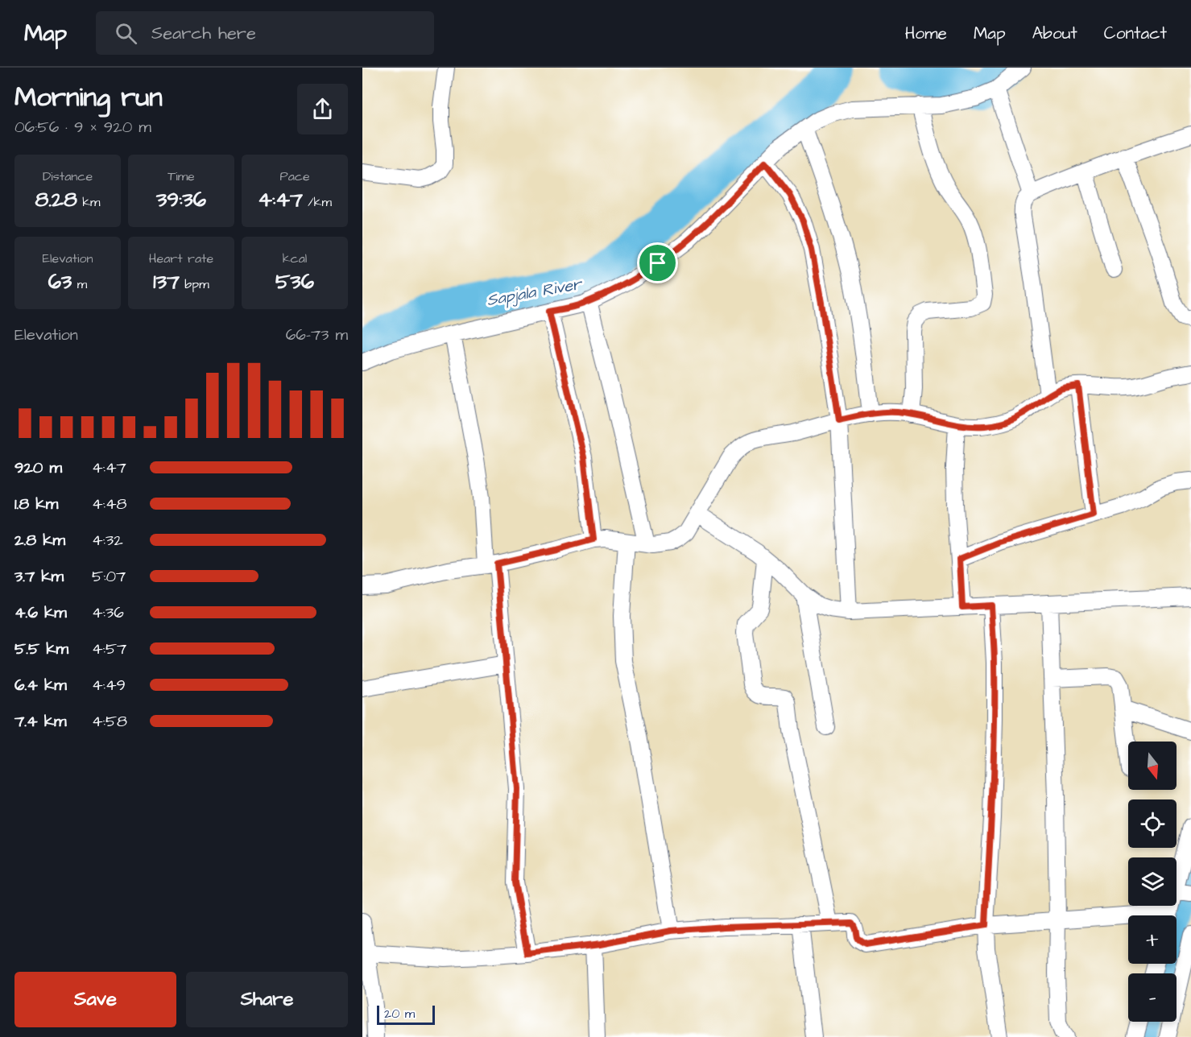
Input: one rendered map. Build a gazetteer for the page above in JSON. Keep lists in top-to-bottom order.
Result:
{
  "water": ["Sapjala River"],
  "scale_bar": "20 m",
  "north": "bottom",
  "page": {
    "header": "Map",
    "search": "Search here",
    "nav": [
      "Home",
      "Map",
      "About",
      "Contact"
    ],
    "heading": ["Morning run", "06:56 · 9 × 920 m"],
    "stats": [
      ["Distance", "8.28 km"],
      ["Time", "39:36"],
      ["Pace", "4:47 /km"],
      ["Elevation", "63 m"],
      ["Heart rate", "137 bpm"],
      ["kcal", "536"]
    ],
    "chart": ["Elevation", "66–73 m"],
    "list": [
      {
        "name": "920 m",
        "note": "4:47"
      },
      {
        "name": "1.8 km",
        "note": "4:48"
      },
      {
        "name": "2.8 km",
        "note": "4:32"
      },
      {
        "name": "3.7 km",
        "note": "5:07"
      },
      {
        "name": "4.6 km",
        "note": "4:36"
      },
      {
        "name": "5.5 km",
        "note": "4:57"
      },
      {
        "name": "6.4 km",
        "note": "4:49"
      },
      {
        "name": "7.4 km",
        "note": "4:58"
      }
    ],
    "map_buttons": ["+", "−"],
    "buttons": ["Save", "Share"],
    "scale": "20 m"
  }
}
